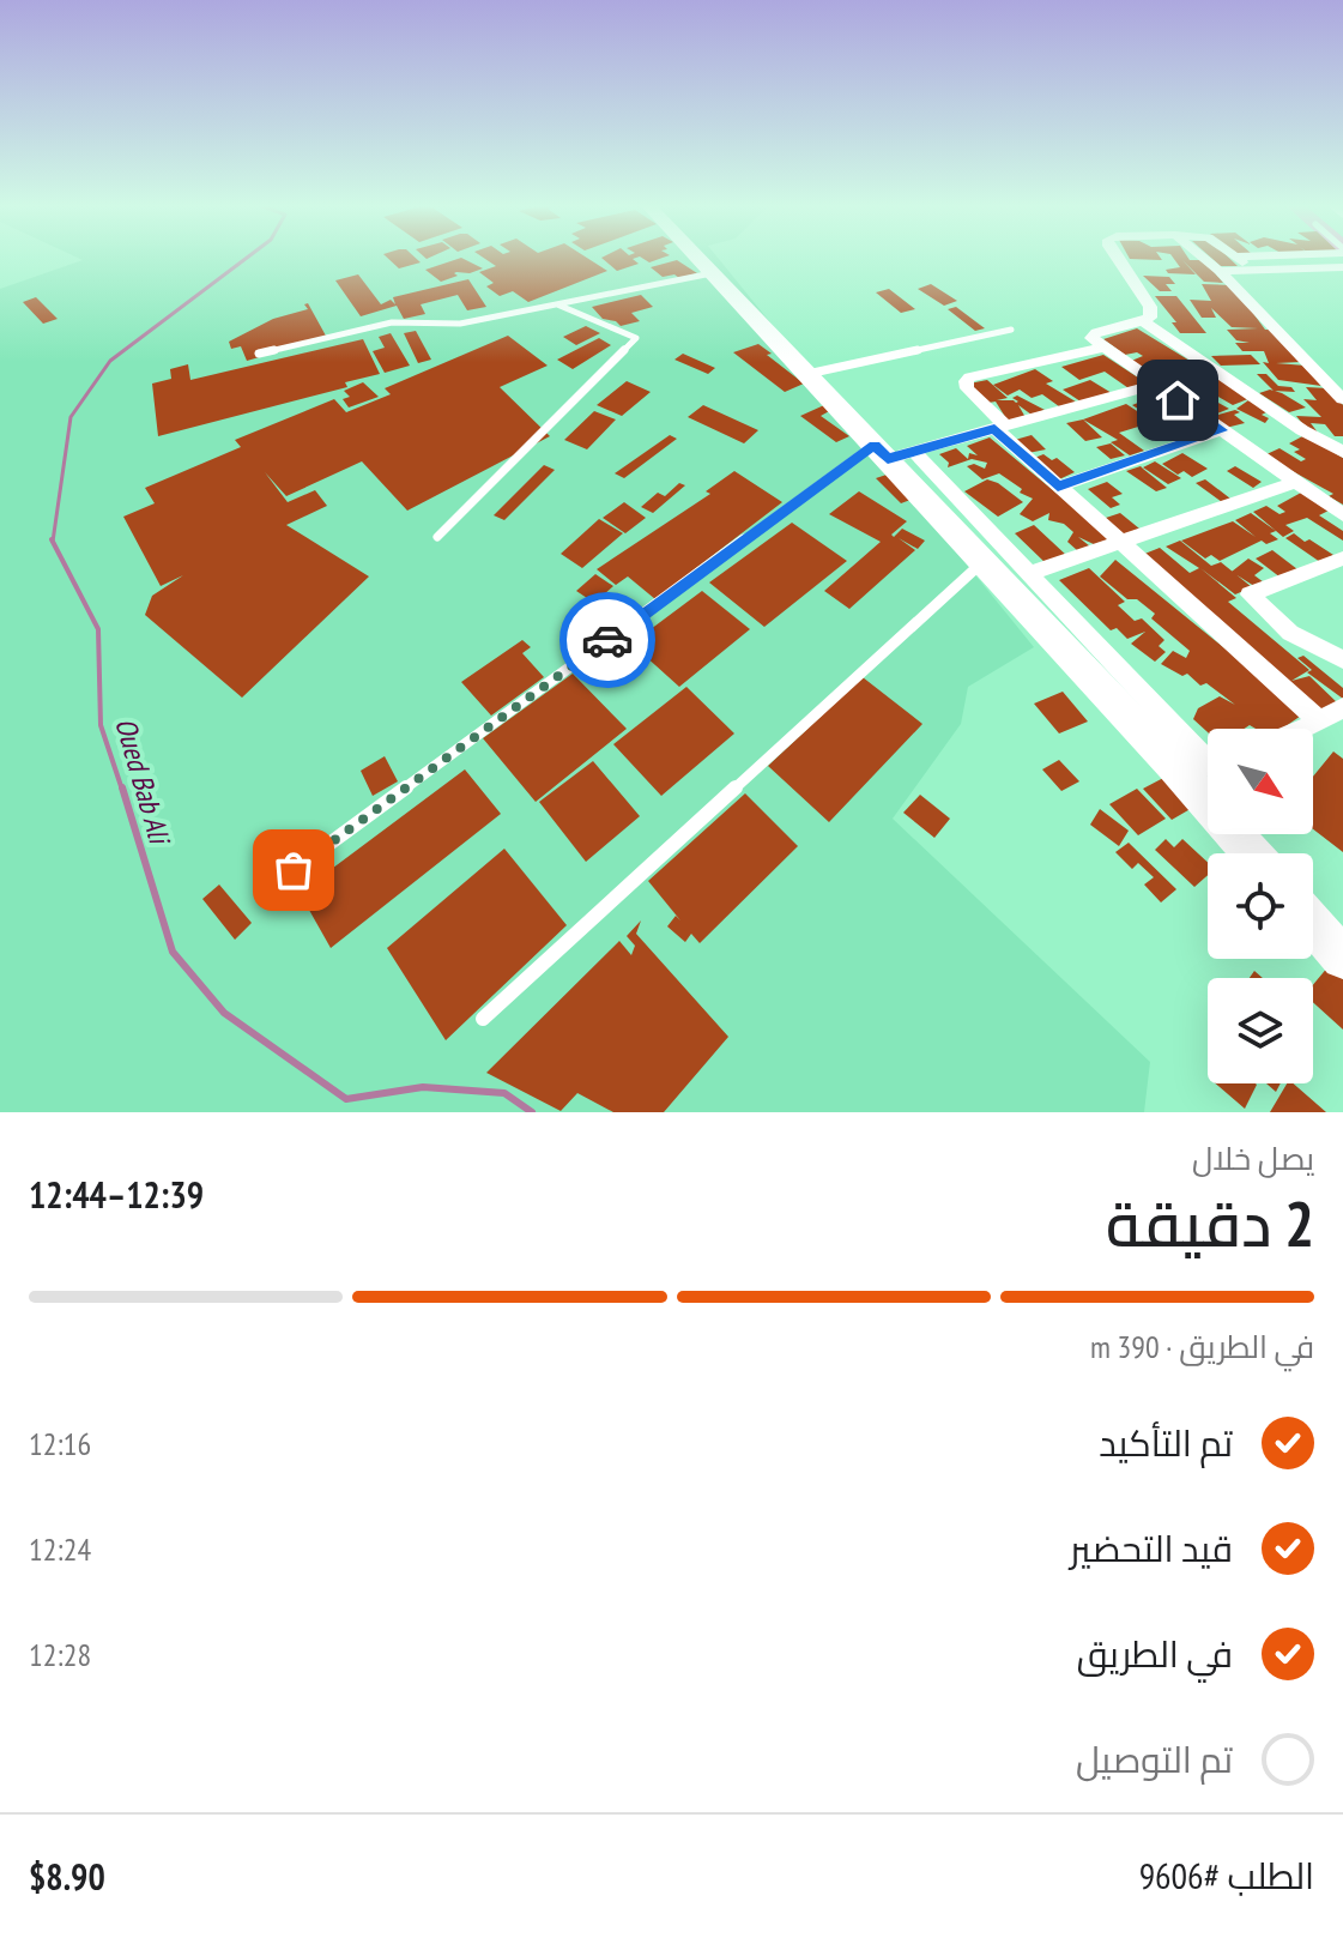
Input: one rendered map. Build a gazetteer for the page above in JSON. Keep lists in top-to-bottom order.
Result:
{
  "water": ["Oued Bab Ali"],
  "north": "bottom right",
  "page": {
    "heading": ["2 دقيقة", "يصل خلال", "12:39–12:44"],
    "panel": ["الطلب #9606", "$8.90"],
    "bar": "في الطريق · 390 m",
    "list": [
      ["تم التأكيد", "12:16"],
      ["قيد التحضير", "12:24"],
      ["في الطريق", "12:28"],
      "تم التوصيل"
    ]
  }
}
